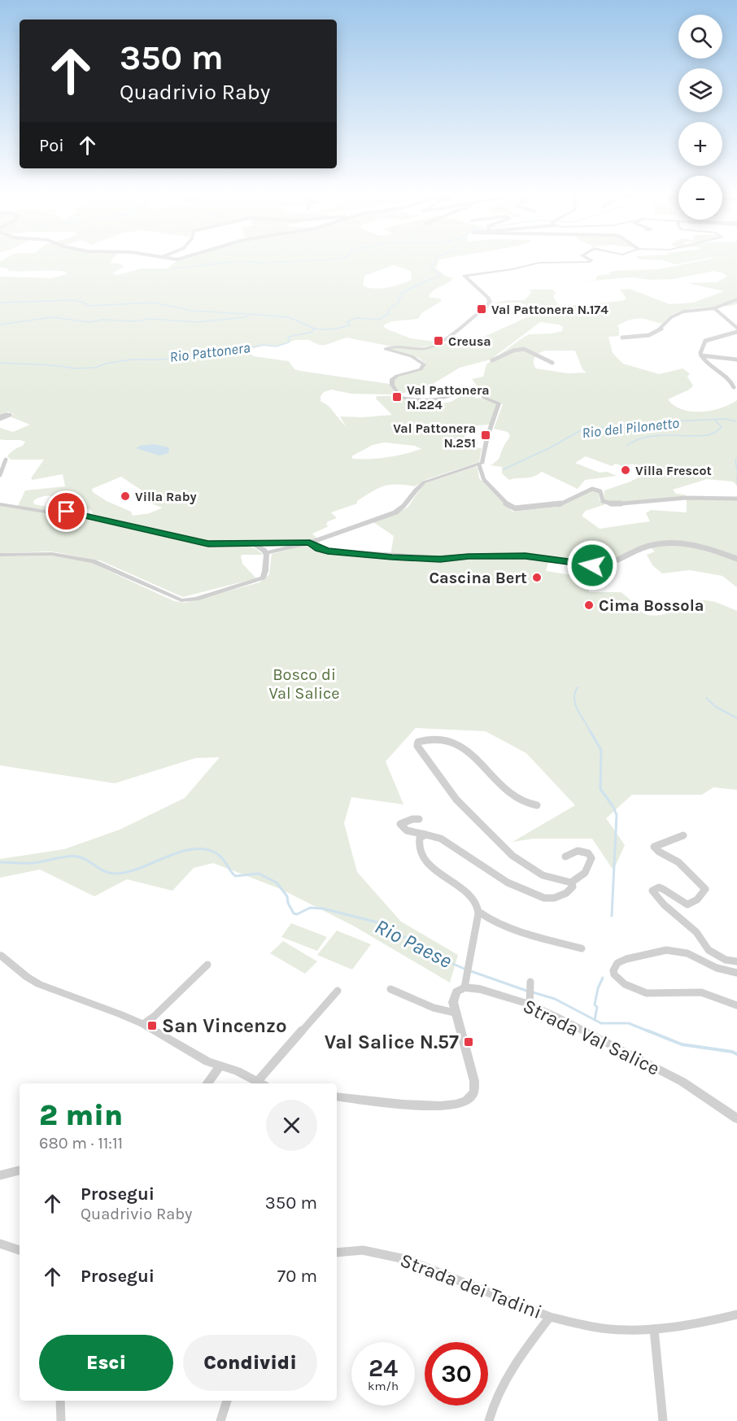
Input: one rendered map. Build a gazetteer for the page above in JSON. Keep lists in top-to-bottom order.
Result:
{
  "streets": {
    "street": ["Strada Val Salice", "Strada dei Tadini"]
  },
  "water": ["Rio Pattonera", "Rio del Pilonetto", "Rio Paese"],
  "parks": ["Bosco di Val Salice"],
  "places": {
    "transit": [
      "Val Pattonera N.174",
      "Creusa",
      "Val Pattonera N.224",
      "Val Pattonera N.251",
      "San Vincenzo",
      "Val Salice N.57"
    ],
    "other": [
      "Villa Frescot",
      "Villa Raby",
      "Cascina Bert",
      "Cima Bossola"
    ]
  },
  "page": {
    "map_buttons": ["+", "−"],
    "turn": ["350 m", "Quadrivio Raby"],
    "then": "Poi",
    "heading": ["2 min", "680 m · 11:11"],
    "list": [
      {
        "name": "Prosegui",
        "note": "Quadrivio Raby",
        "value": "350 m"
      },
      {
        "name": "Prosegui",
        "value": "70 m"
      }
    ],
    "buttons": ["Esci", "Condividi"],
    "speed": "24 km/h",
    "limit": "30"
  }
}
